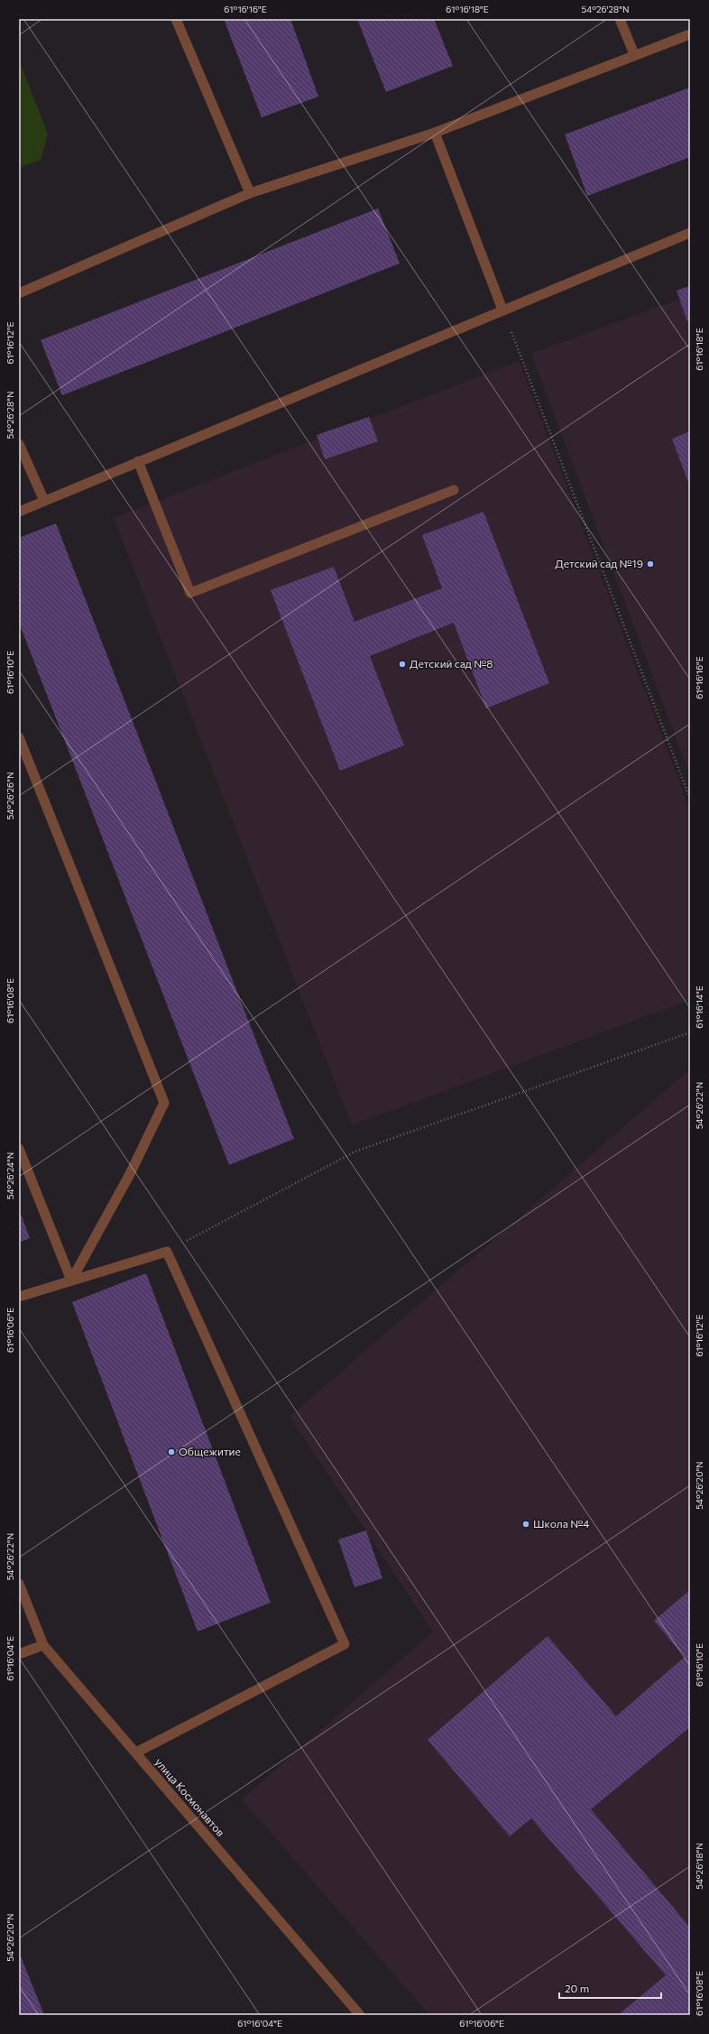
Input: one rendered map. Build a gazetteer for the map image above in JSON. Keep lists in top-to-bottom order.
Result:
{
  "streets": {
    "street": ["улица Космонавтов"]
  },
  "places": [
    "Детский сад №19",
    "Детский сад №8",
    "Общежитие",
    "Школа №4"
  ],
  "scale_bar": "20 m",
  "coordinates": [
    "61°16'16\"E",
    "61°16'18\"E",
    "54°26'28\"N",
    "61°16'12\"E",
    "61°16'10\"E",
    "54°26'26\"N",
    "61°16'08\"E",
    "61°16'14\"E",
    "54°26'22\"N",
    "54°26'24\"N",
    "61°16'06\"E",
    "54°26'20\"N",
    "61°16'04\"E",
    "54°26'18\"N"
  ]
}
